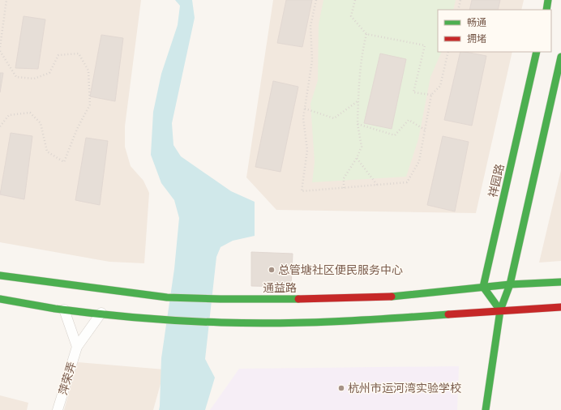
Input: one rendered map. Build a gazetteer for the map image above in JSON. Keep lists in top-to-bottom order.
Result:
{
  "streets": {
    "main road": ["祥园路", "通益路"],
    "street": ["萍荣弄"]
  },
  "crossings": [
    ["祥园路", "通益路"]
  ],
  "places": ["总管塘社区便民服务中心", "杭州市运河湾实验学校"],
  "legend": ["畅通", "拥堵"]
}
